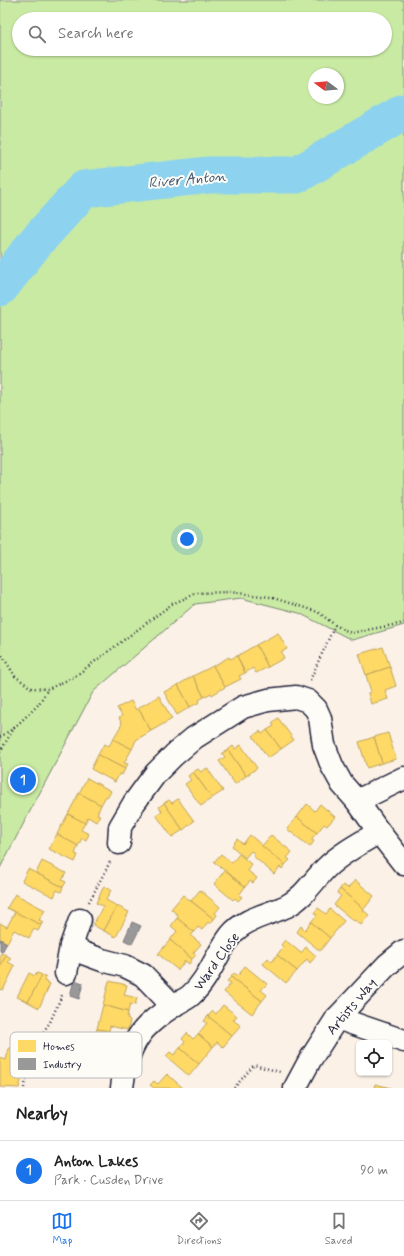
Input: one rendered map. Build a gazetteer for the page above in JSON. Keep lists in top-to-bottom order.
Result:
{
  "streets": {
    "street": ["Ward Close", "Artists Way"]
  },
  "water": ["River Anton"],
  "legend": ["Homes", "Industry"],
  "north": "left",
  "page": {
    "search": "Search here",
    "pins": "1",
    "heading": "Nearby",
    "list": [
      {
        "mark": "1",
        "name": "Anton Lakes",
        "note": "Park · Cusden Drive",
        "value": "90 m"
      }
    ],
    "nav": ["Map", "Directions", "Saved"]
  }
}
